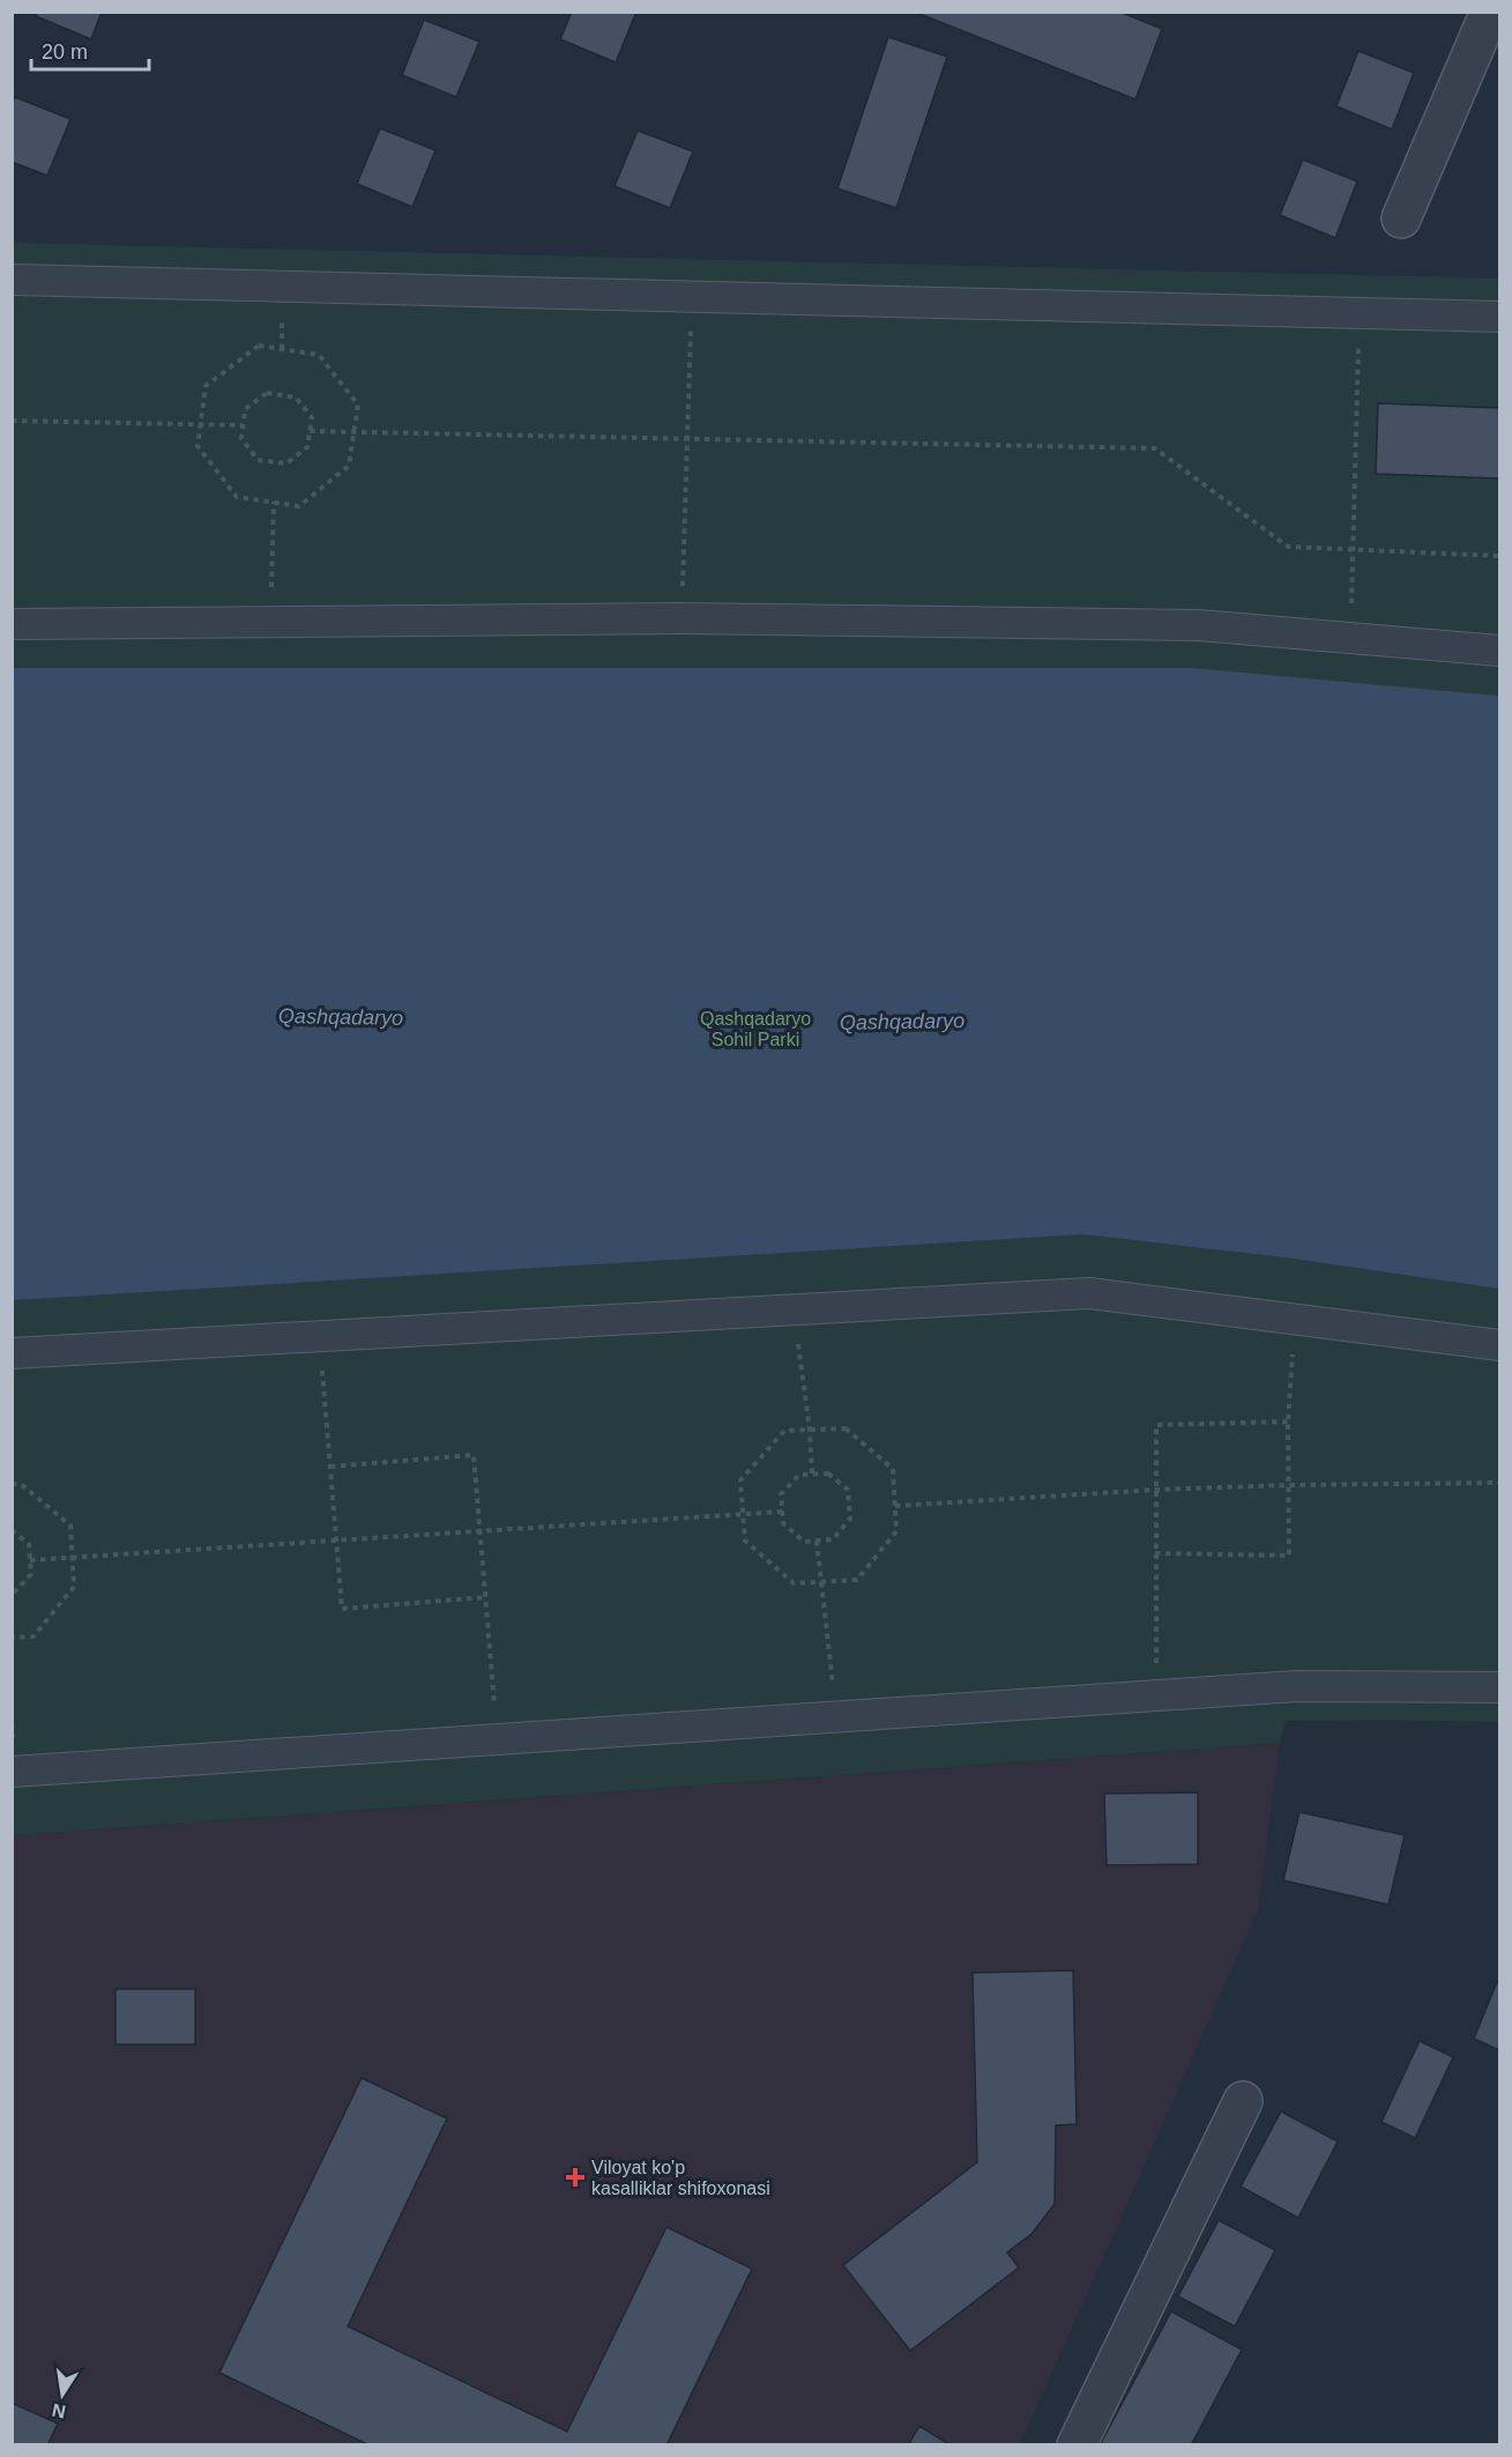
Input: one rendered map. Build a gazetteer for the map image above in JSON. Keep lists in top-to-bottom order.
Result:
{
  "water": ["Qashqadaryo"],
  "parks": ["Qashqadaryo Sohil Parki"],
  "places": {
    "health": ["Viloyat ko'p kasalliklar shifoxonasi"]
  },
  "scale_bar": "20 m",
  "north": "bottom"
}
